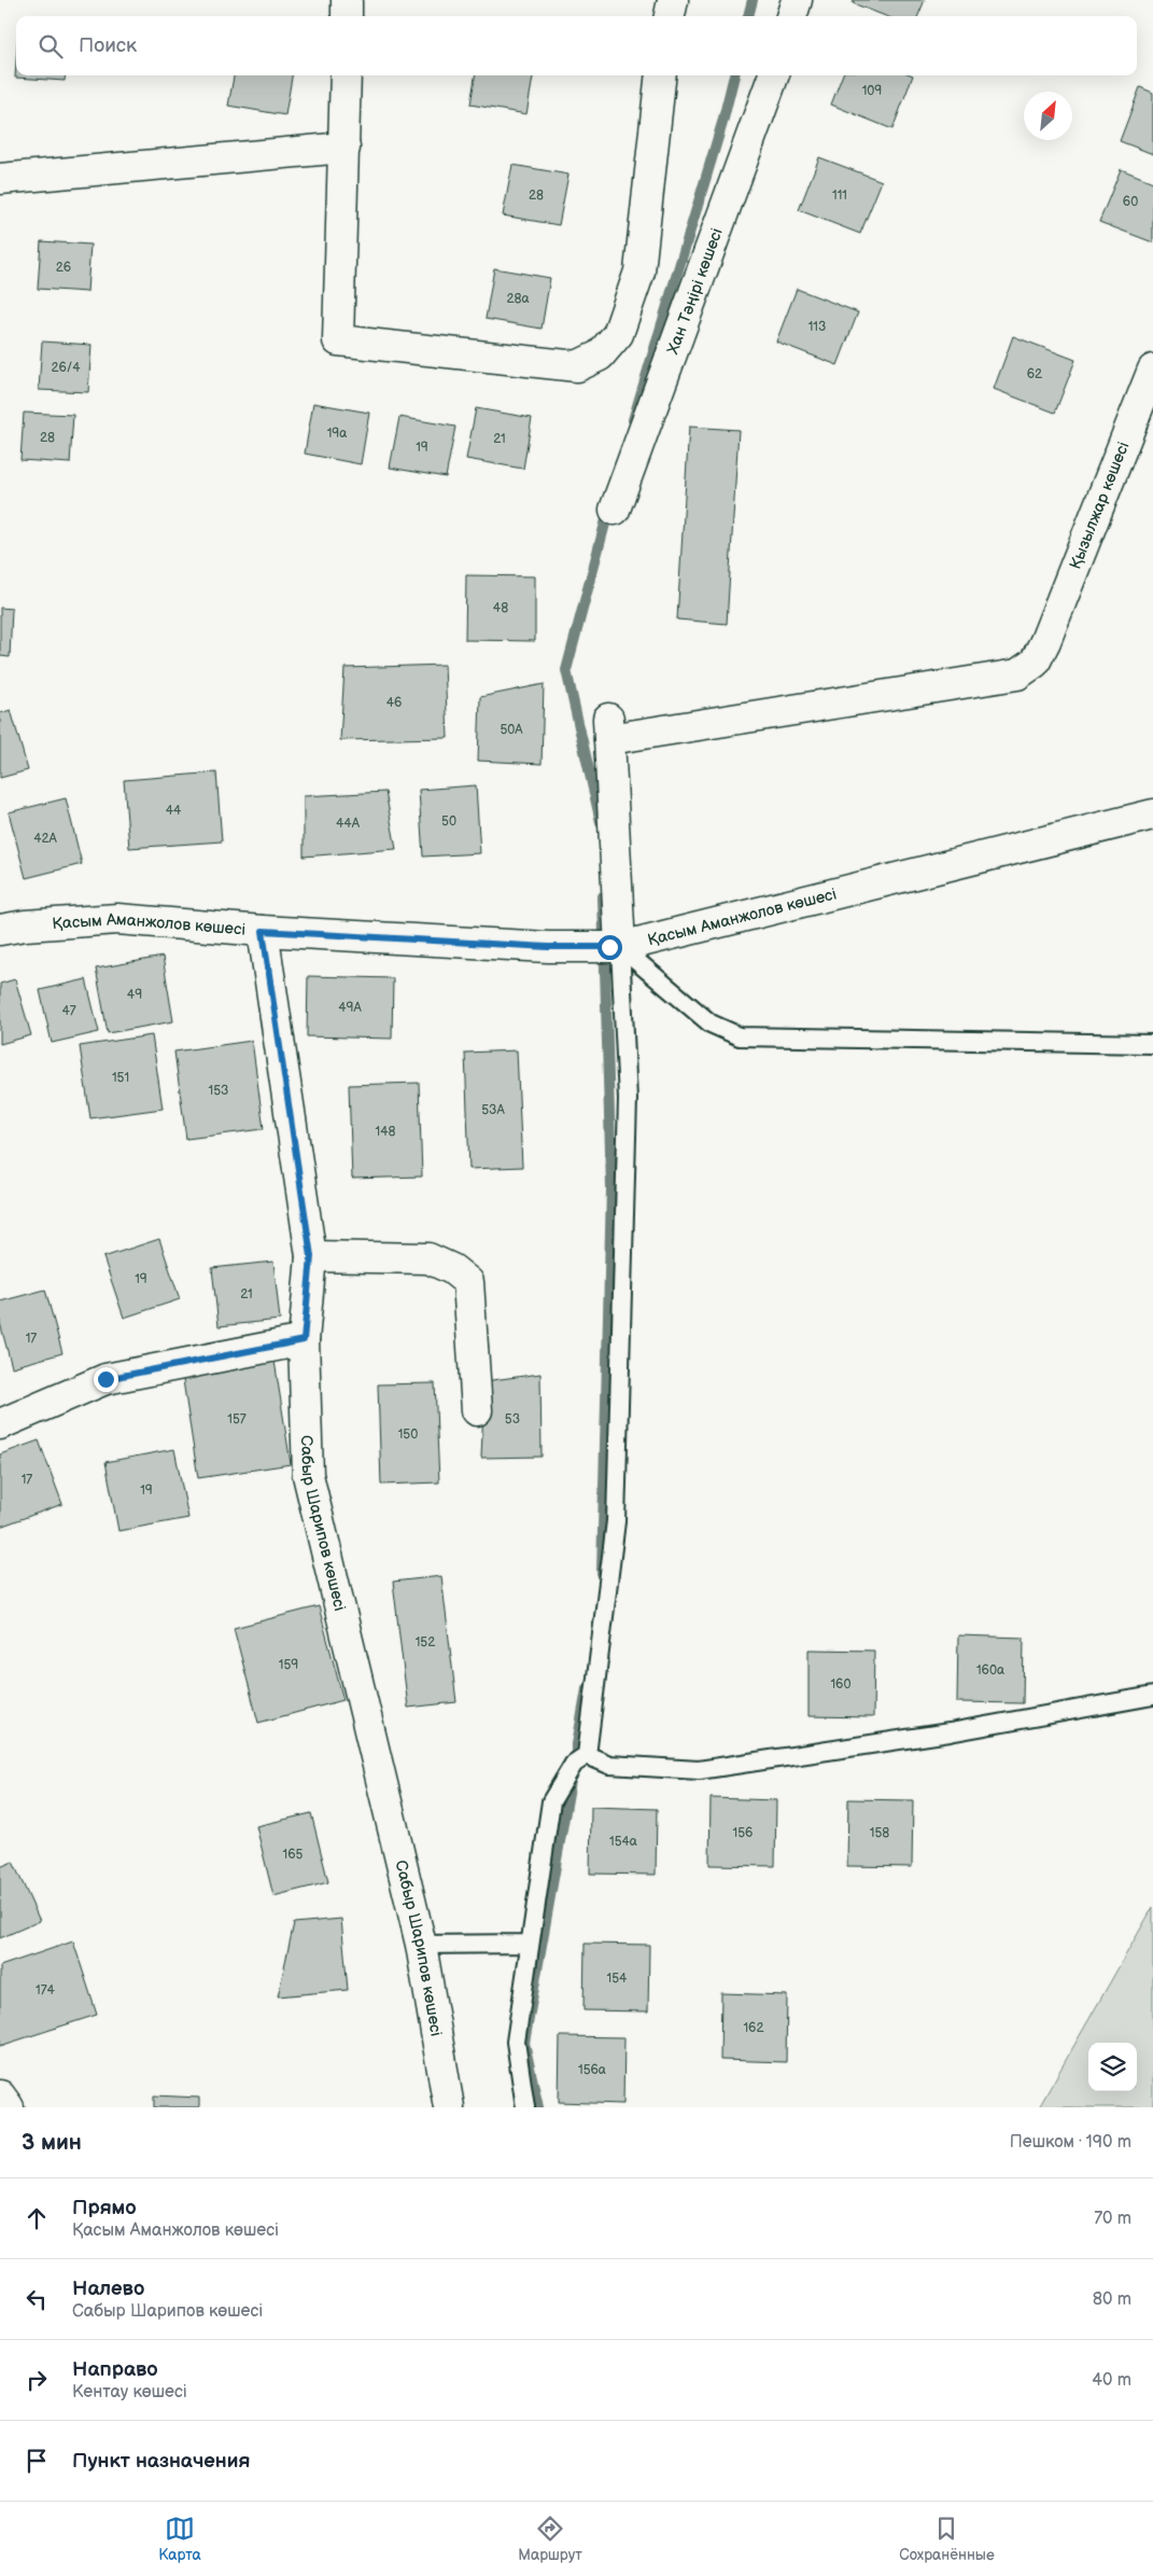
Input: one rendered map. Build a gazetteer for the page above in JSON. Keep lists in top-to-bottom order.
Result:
{
  "streets": {
    "street": [
      "Хан Тәңірі көшесі",
      "Қызылжар көшесі",
      "Қасым Аманжолов көшесі",
      "Сабыр Шарипов көшесі"
    ]
  },
  "crossings": [
    ["Қызылжар көшесі", "Қасым Аманжолов көшесі"],
    ["Қасым Аманжолов көшесі", "Сабыр Шарипов көшесі"]
  ],
  "house_numbers": [
    "109",
    "28",
    "111",
    "60",
    "26",
    "28а",
    "113",
    "26/4",
    "62",
    "19а",
    "28",
    "21",
    "19",
    "48",
    "46",
    "50А",
    "44",
    "50",
    "44А",
    "42А",
    "49",
    "49А",
    "47",
    "151",
    "153",
    "53А",
    "148",
    "19",
    "21",
    "17",
    "157",
    "53",
    "150",
    "17",
    "19",
    "152",
    "159",
    "160а",
    "160",
    "156",
    "158",
    "154а",
    "165",
    "154",
    "174",
    "162",
    "156а"
  ],
  "north": "top right",
  "page": {
    "search": "Поиск",
    "heading": ["3 мин", "Пешком · 190 m"],
    "list": [
      ["Прямо", "Қасым Аманжолов көшесі", "70 m"],
      ["Налево", "Сабыр Шарипов көшесі", "80 m"],
      ["Направо", "Кентау көшесі", "40 m"],
      "Пункт назначения"
    ],
    "nav": ["Карта", "Маршрут", "Сохранённые"]
  }
}
